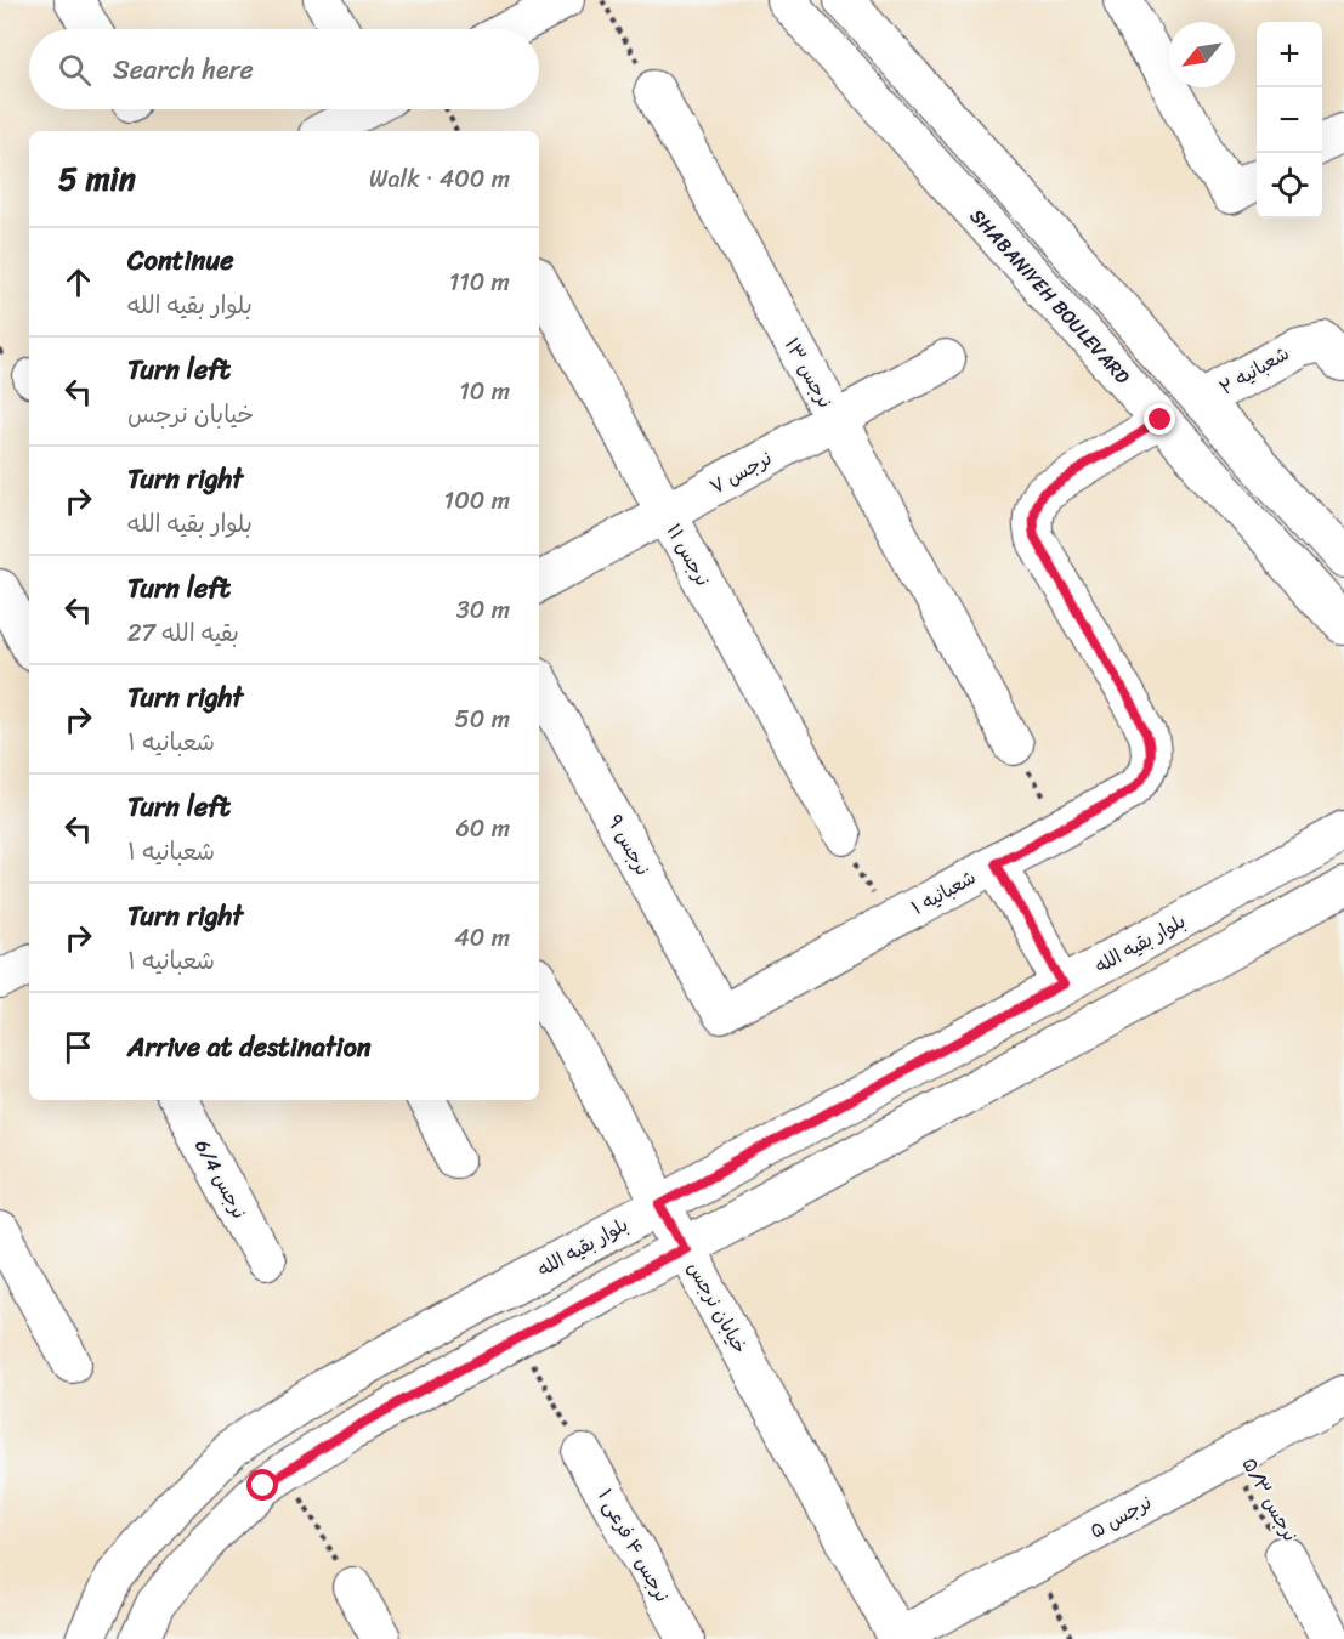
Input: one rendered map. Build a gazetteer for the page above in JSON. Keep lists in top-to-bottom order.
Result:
{
  "streets": {
    "street": [
      "SHABANIYEH BOULEVARD",
      "شعبانیه ۲",
      "نرجس ۱۳",
      "نرجس ۷",
      "نرجس ۱۱",
      "نرجس ۹",
      "شعبانیه ۱",
      "بلوار بقیه الله",
      "نرجس 6/4",
      "خیابان نرجس",
      "نرجس ۵",
      "نرجس ۴ فرعی ۱"
    ],
    "path": ["نرجس ۵/۳"]
  },
  "crossings": [
    ["SHABANIYEH BOULEVARD", "شعبانیه ۱"],
    ["نرجس ۱۳", "نرجس ۷"],
    ["نرجس ۷", "نرجس ۱۱"],
    ["نرجس ۹", "شعبانیه ۱"],
    ["بلوار بقیه الله", "خیابان نرجس"],
    ["خیابان نرجس", "نرجس ۵"],
    ["نرجس ۵/۳", "نرجس ۵"]
  ],
  "north": "bottom left",
  "page": {
    "map_buttons": ["+", "−"],
    "search": "Search here",
    "heading": ["5 min", "Walk · 400 m"],
    "list": [
      ["Continue", "بلوار بقیه الله", "110 m"],
      ["Turn left", "خیابان نرجس", "10 m"],
      ["Turn right", "بلوار بقیه الله", "100 m"],
      ["Turn left", "بقیه الله 27", "30 m"],
      ["Turn right", "شعبانیه ۱", "50 m"],
      ["Turn left", "شعبانیه ۱", "60 m"],
      ["Turn right", "شعبانیه ۱", "40 m"],
      "Arrive at destination"
    ]
  }
}
